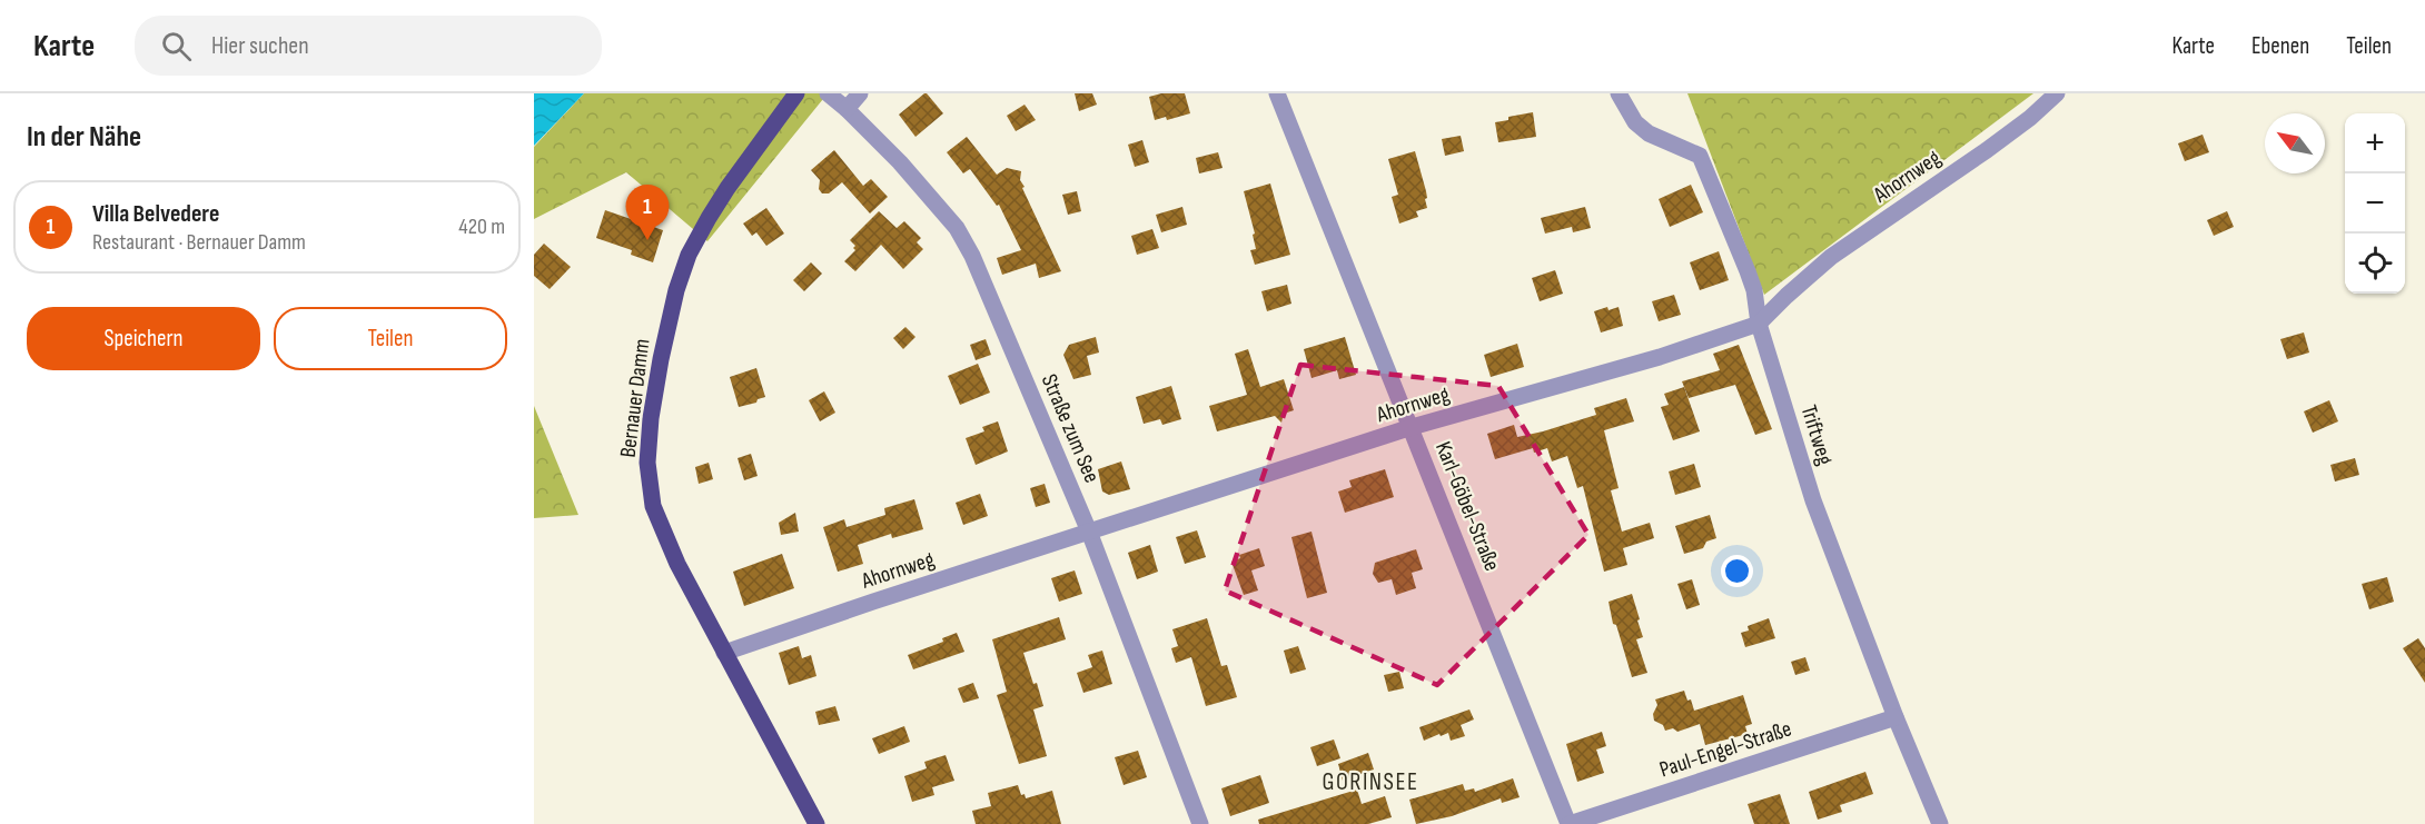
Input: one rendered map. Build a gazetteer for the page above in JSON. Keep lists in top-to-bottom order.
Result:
{
  "streets": {
    "main road": ["Bernauer Damm"],
    "street": [
      "Ahornweg",
      "Straße zum See",
      "Triftweg",
      "Karl-Göbel-Straße",
      "Paul-Engel-Straße"
    ]
  },
  "crossings": [
    ["Ahornweg", "Bernauer Damm"],
    ["Ahornweg", "Straße zum See"],
    ["Ahornweg", "Triftweg"],
    ["Ahornweg", "Karl-Göbel-Straße"],
    ["Triftweg", "Paul-Engel-Straße"],
    ["Karl-Göbel-Straße", "Paul-Engel-Straße"]
  ],
  "districts": ["GORINSEE"],
  "north": "top left",
  "page": {
    "header": "Karte",
    "search": "Hier suchen",
    "nav": ["Karte", "Ebenen", "Teilen"],
    "heading": "In der Nähe",
    "map_buttons": ["+", "−"],
    "list": [
      {
        "mark": "1",
        "name": "Villa Belvedere",
        "note": "Restaurant · Bernauer Damm",
        "value": "420 m"
      }
    ],
    "pins": "1",
    "buttons": ["Speichern", "Teilen"]
  }
}
